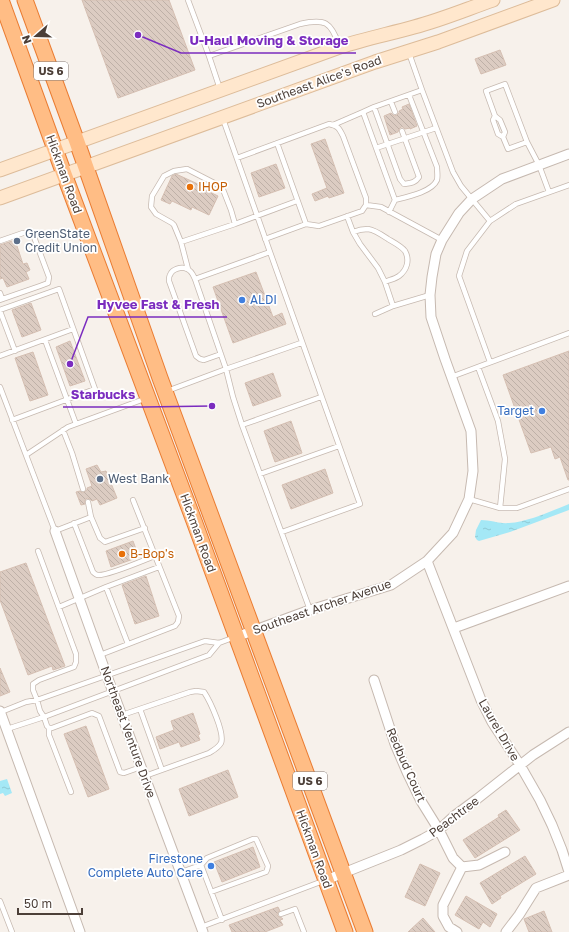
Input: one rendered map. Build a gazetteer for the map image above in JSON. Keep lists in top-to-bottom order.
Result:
{
  "streets": {
    "highway": ["US 6", "Hickman Road"],
    "main road": ["Southeast Alice's Road"],
    "street": [
      "Southeast Archer Avenue",
      "Laurel Drive",
      "Northeast Venture Drive",
      "Redbud Court",
      "Peachtree"
    ]
  },
  "crossings": [
    ["Southeast Alice's Road", "Hickman Road"],
    ["Hickman Road", "Southeast Archer Avenue"],
    ["Hickman Road", "Peachtree"],
    ["Southeast Archer Avenue", "Laurel Drive"],
    ["Laurel Drive", "Peachtree"],
    ["Redbud Court", "Peachtree"]
  ],
  "places": [
    "U-Haul Moving & Storage",
    "IHOP",
    "GreenState Credit Union",
    "ALDI",
    "Hyvee Fast & Fresh",
    "Starbucks",
    "Target",
    "West Bank",
    "B-Bop's",
    "Firestone Complete Auto Care"
  ],
  "scale_bar": "50 m",
  "north": "left"
}
